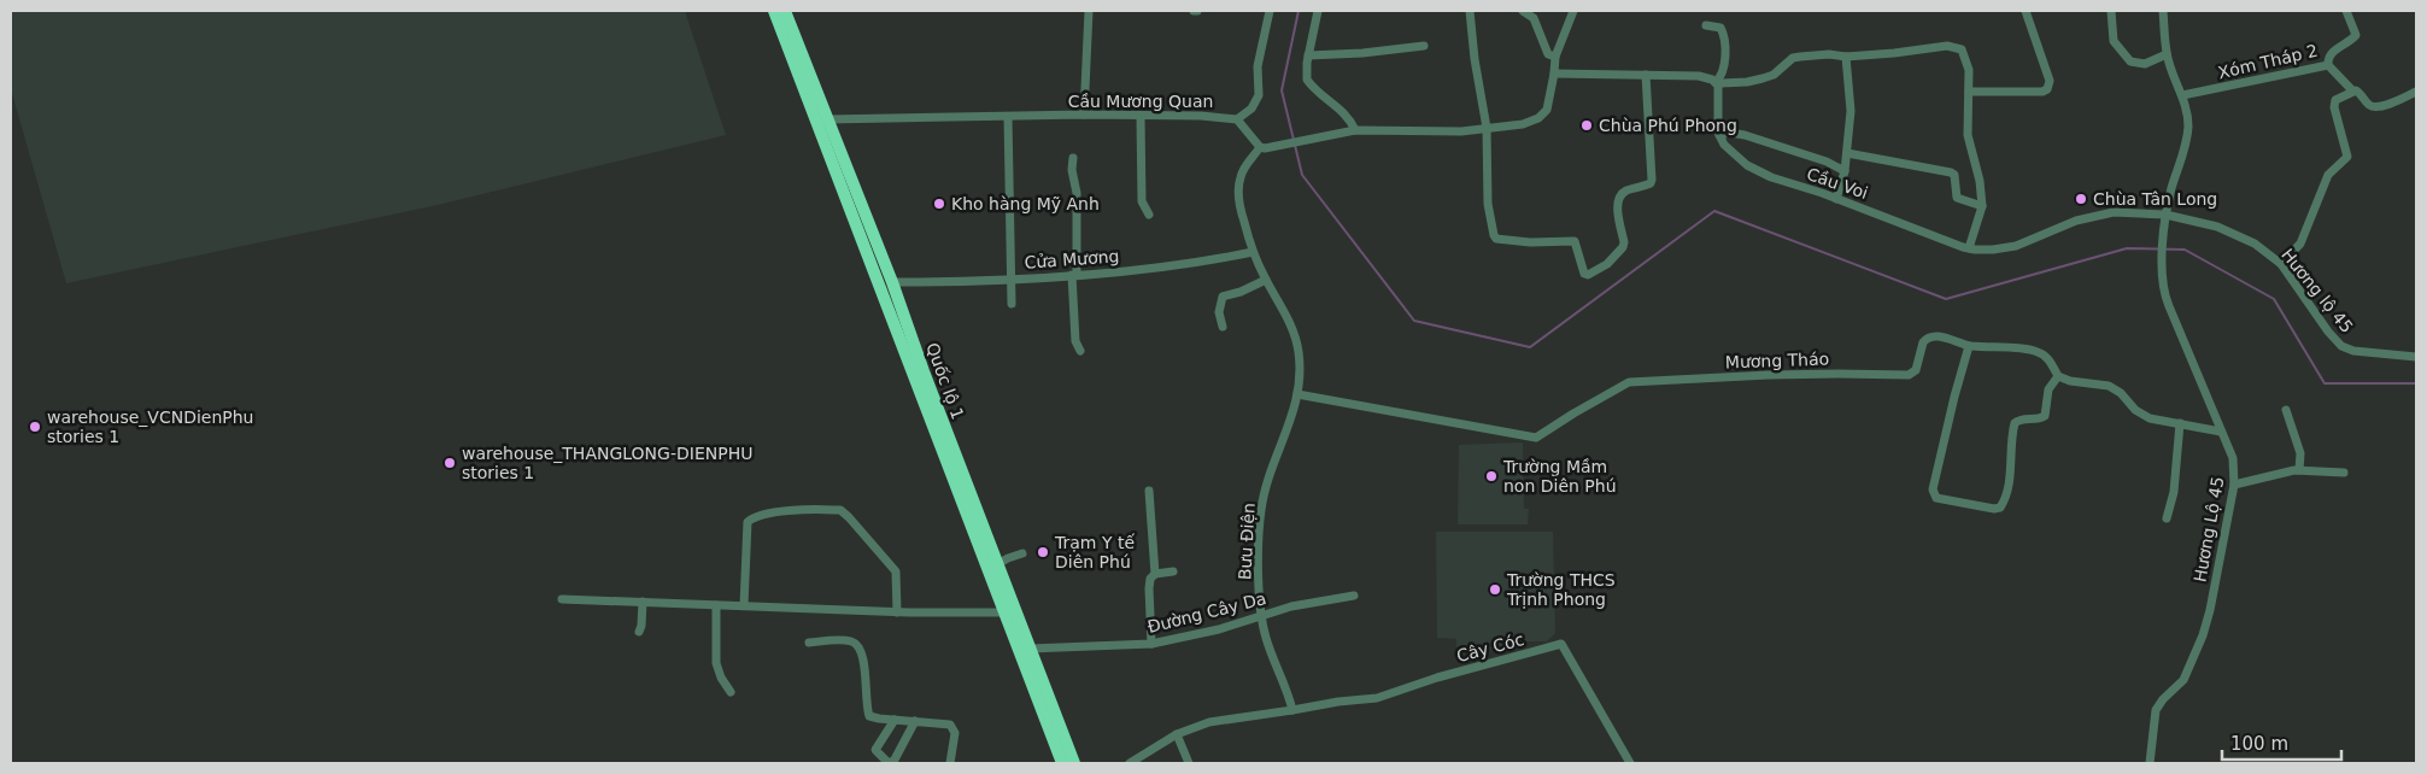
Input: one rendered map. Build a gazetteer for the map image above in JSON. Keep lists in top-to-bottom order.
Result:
{
  "streets": {
    "highway": ["Quốc lộ 1"],
    "street": [
      "Xóm Tháp 2",
      "Cầu Mương Quan",
      "Cầu Voi",
      "Cửa Mương",
      "Hương lộ 45",
      "Mương Tháo",
      "Hương Lộ 45",
      "Bưu Điện",
      "Đường Cây Da",
      "Cây Cóc"
    ]
  },
  "crossings": [
    ["Xóm Tháp 2", "Hương Lộ 45"],
    ["Cầu Mương Quan", "Quốc lộ 1"],
    ["Cầu Voi", "Hương lộ 45"],
    ["Cầu Voi", "Hương Lộ 45"],
    ["Cửa Mương", "Quốc lộ 1"],
    ["Cửa Mương", "Bưu Điện"],
    ["Hương lộ 45", "Hương Lộ 45"],
    ["Mương Tháo", "Bưu Điện"],
    ["Quốc lộ 1", "Đường Cây Da"],
    ["Bưu Điện", "Đường Cây Da"],
    ["Bưu Điện", "Cây Cóc"]
  ],
  "places": [
    "Chùa Phú Phong",
    "Chùa Tân Long",
    "Kho hàng Mỹ Anh",
    "warehouse_VCNDienPhu stories 1",
    "warehouse_THANGLONG-DIENPHU stories 1",
    "Trường Mầm non Diên Phú",
    "Trạm Y tế Diên Phú",
    "Trường THCS Trịnh Phong"
  ],
  "scale_bar": "100 m"
}
